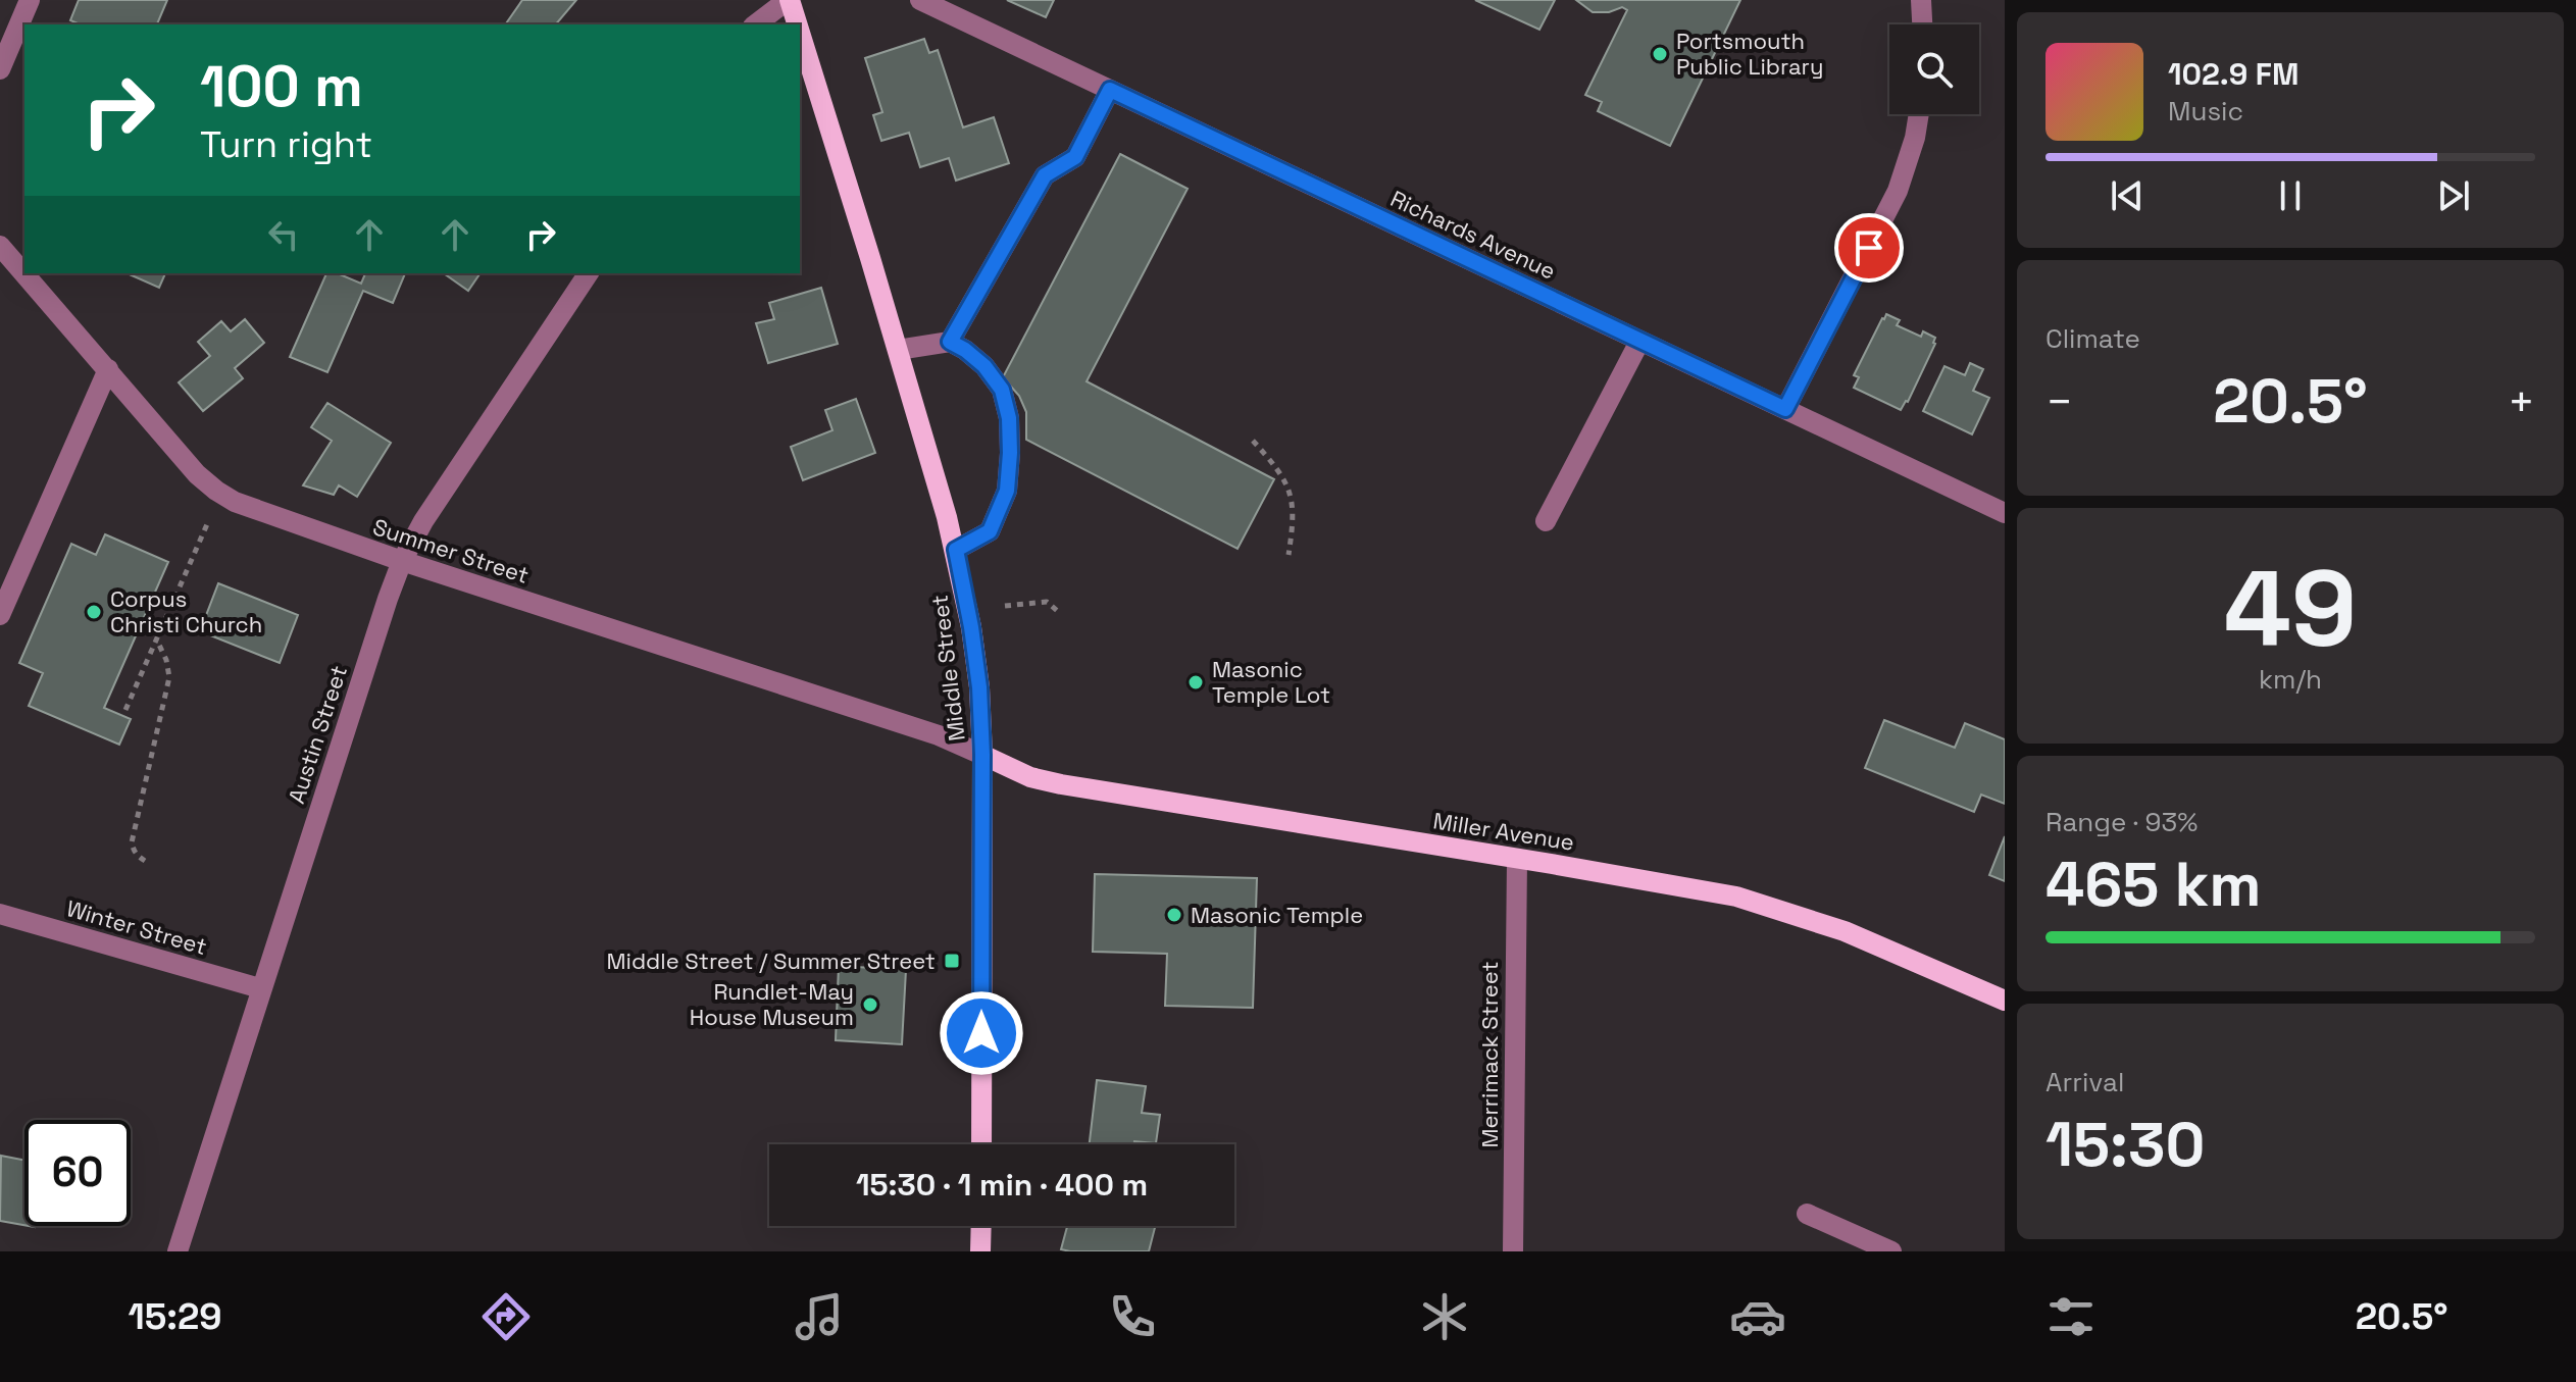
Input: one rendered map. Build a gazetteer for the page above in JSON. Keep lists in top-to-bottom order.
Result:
{
  "streets": {
    "main road": ["Middle Street", "Miller Avenue"],
    "street": [
      "Richards Avenue",
      "Summer Street",
      "Austin Street",
      "Winter Street",
      "Merrimack Street"
    ]
  },
  "crossings": [
    ["Summer Street", "Middle Street"],
    ["Summer Street", "Austin Street"],
    ["Summer Street", "Miller Avenue"],
    ["Middle Street", "Miller Avenue"],
    ["Austin Street", "Winter Street"],
    ["Miller Avenue", "Merrimack Street"]
  ],
  "places": {
    "other": [
      "Portsmouth Public Library",
      "Corpus Christi Church",
      "Masonic Temple Lot",
      "Masonic Temple",
      "Rundlet-May House Museum"
    ],
    "transit": ["Middle Street / Summer Street"]
  },
  "page": {
    "turn": ["100 m", "Turn right"],
    "song": ["102.9 FM", "Music"],
    "tile": [
      "Climate",
      ["49", "km/h"],
      ["Range · 93%", "465 km"],
      ["Arrival", "15:30"]
    ],
    "heat": ["−", "20.5°", "+"],
    "limit": "60",
    "trip": "15:30 · 1 min · 400 m",
    "tabs": ["15:29", "20.5°"]
  }
}
